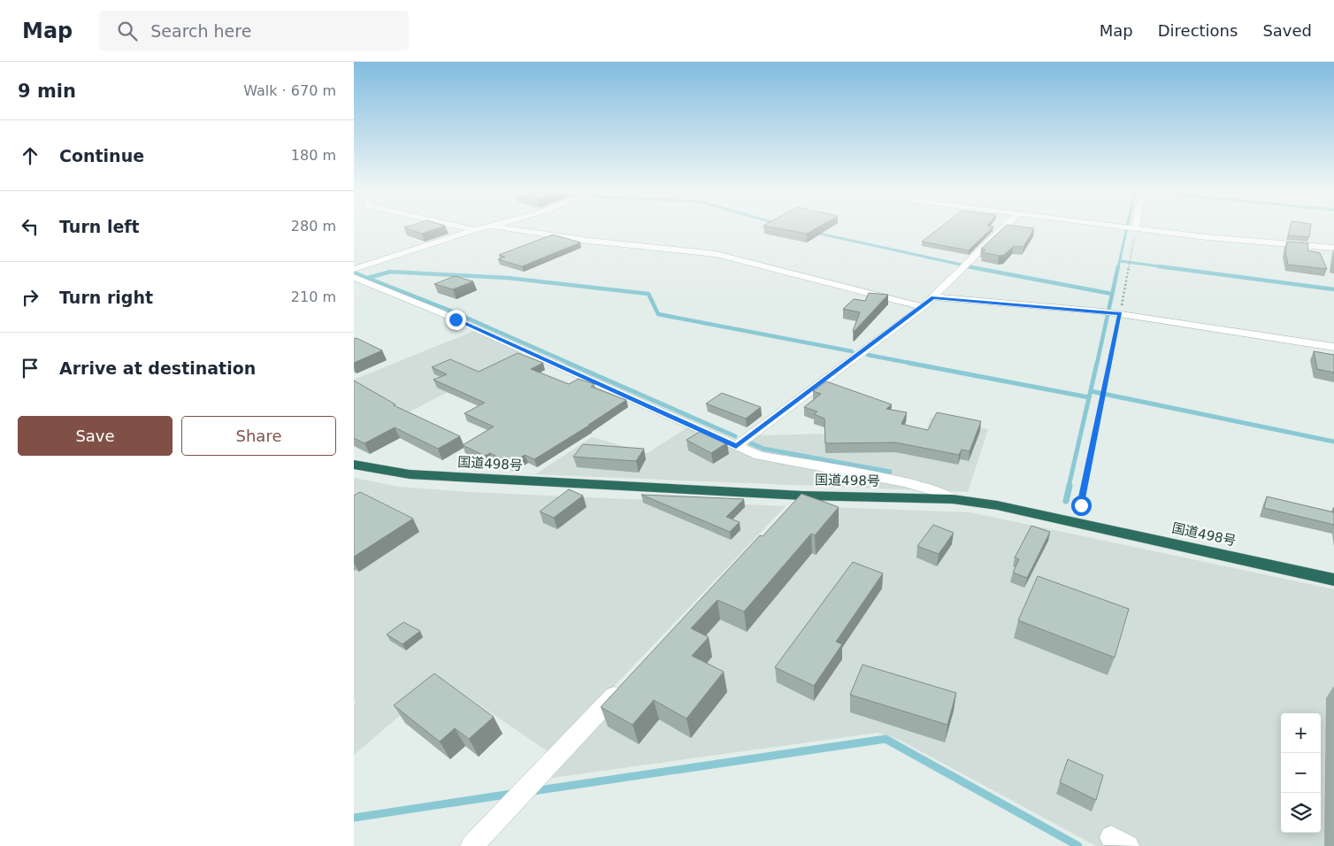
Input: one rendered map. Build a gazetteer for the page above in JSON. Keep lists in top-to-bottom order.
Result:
{
  "streets": {
    "highway": ["国道498号"]
  },
  "page": {
    "header": "Map",
    "search": "Search here",
    "nav": ["Map", "Directions", "Saved"],
    "heading": ["9 min", "Walk · 670 m"],
    "list": [
      ["Continue", "180 m"],
      ["Turn left", "280 m"],
      ["Turn right", "210 m"],
      "Arrive at destination"
    ],
    "buttons": ["Save", "Share"],
    "map_buttons": ["+", "−"]
  }
}
